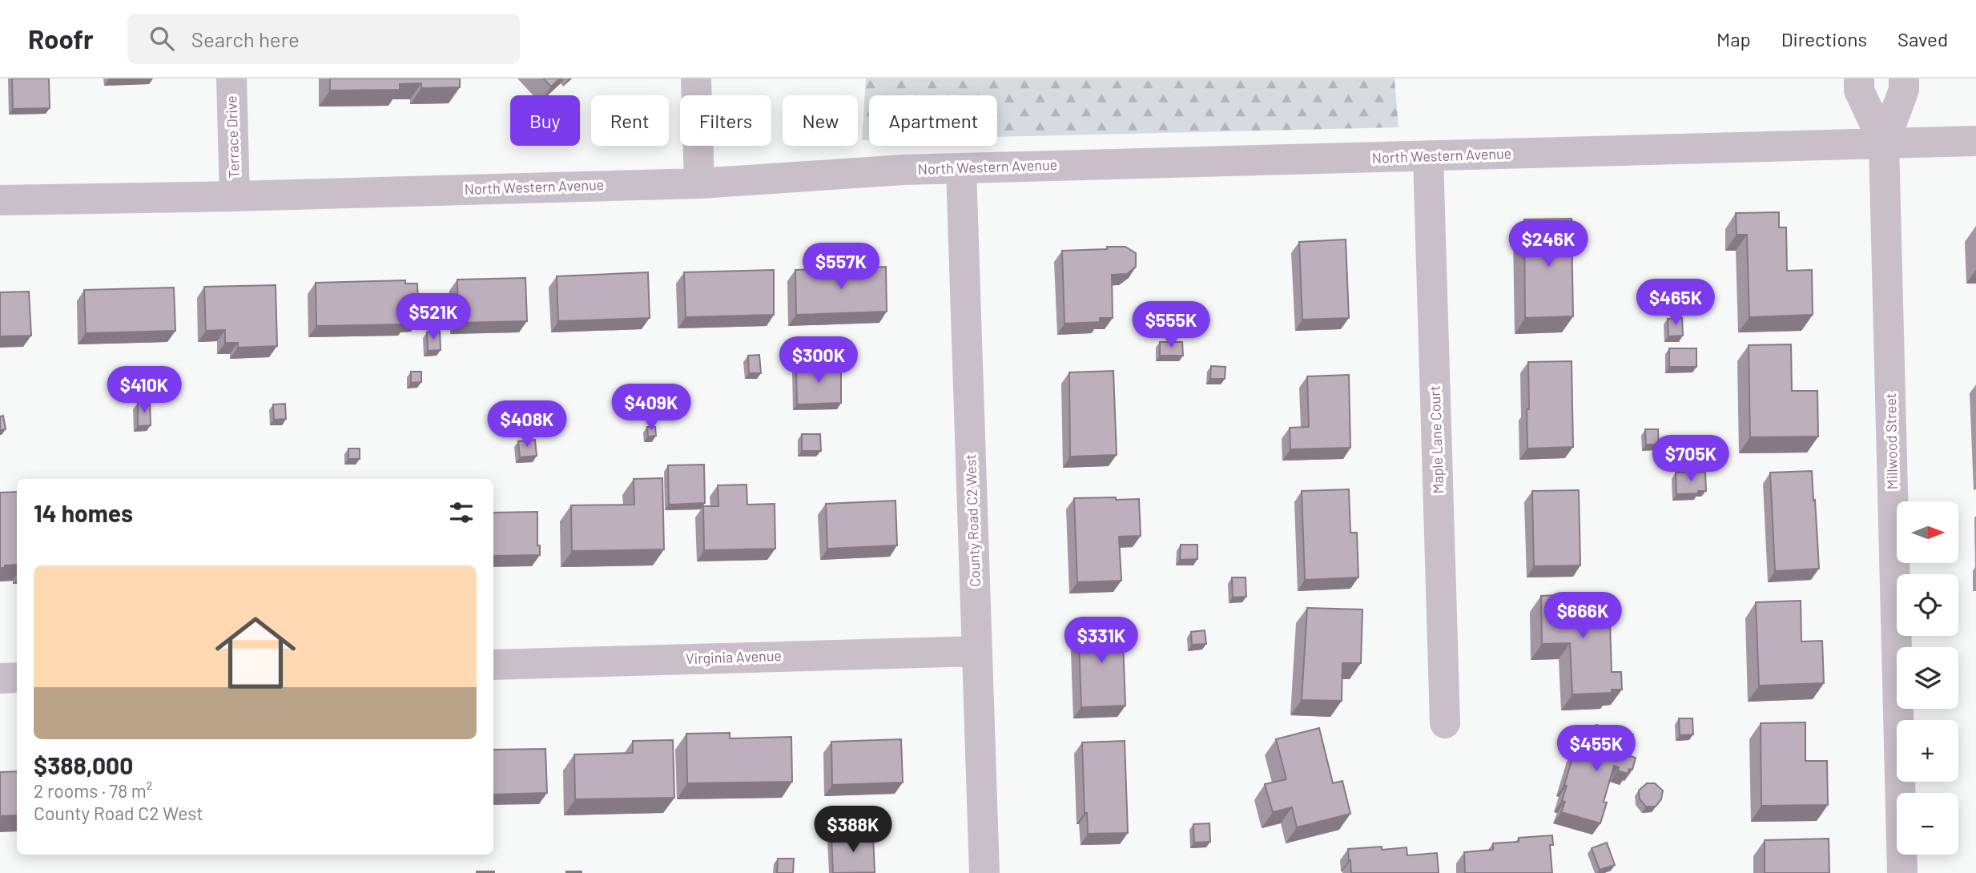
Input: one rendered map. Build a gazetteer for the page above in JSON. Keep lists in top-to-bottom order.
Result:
{
  "streets": {
    "street": [
      "Terrace Drive",
      "North Western Avenue",
      "Maple Lane Court",
      "Millwood Street",
      "County Road C2 West",
      "Virginia Avenue"
    ]
  },
  "crossings": [
    ["Terrace Drive", "North Western Avenue"],
    ["North Western Avenue", "Maple Lane Court"],
    ["North Western Avenue", "Millwood Street"],
    ["North Western Avenue", "County Road C2 West"],
    ["County Road C2 West", "Virginia Avenue"]
  ],
  "north": "right",
  "page": {
    "header": "Roofr",
    "search": "Search here",
    "nav": ["Map", "Directions", "Saved"],
    "chip": [
      "Buy",
      "Rent",
      "Filters",
      "New",
      "Apartment"
    ],
    "price": [
      "$246K",
      "$557K",
      "$465K",
      "$521K",
      "$555K",
      "$300K",
      "$410K",
      "$409K",
      "$408K",
      "$705K",
      "$666K",
      "$331K",
      "$455K",
      "$388K"
    ],
    "heading": "14 homes",
    "map_buttons": ["+", "−"],
    "list": [
      {
        "name": "$388,000",
        "note": "2 rooms · 78 m² · County Road C2 West"
      }
    ]
  }
}
